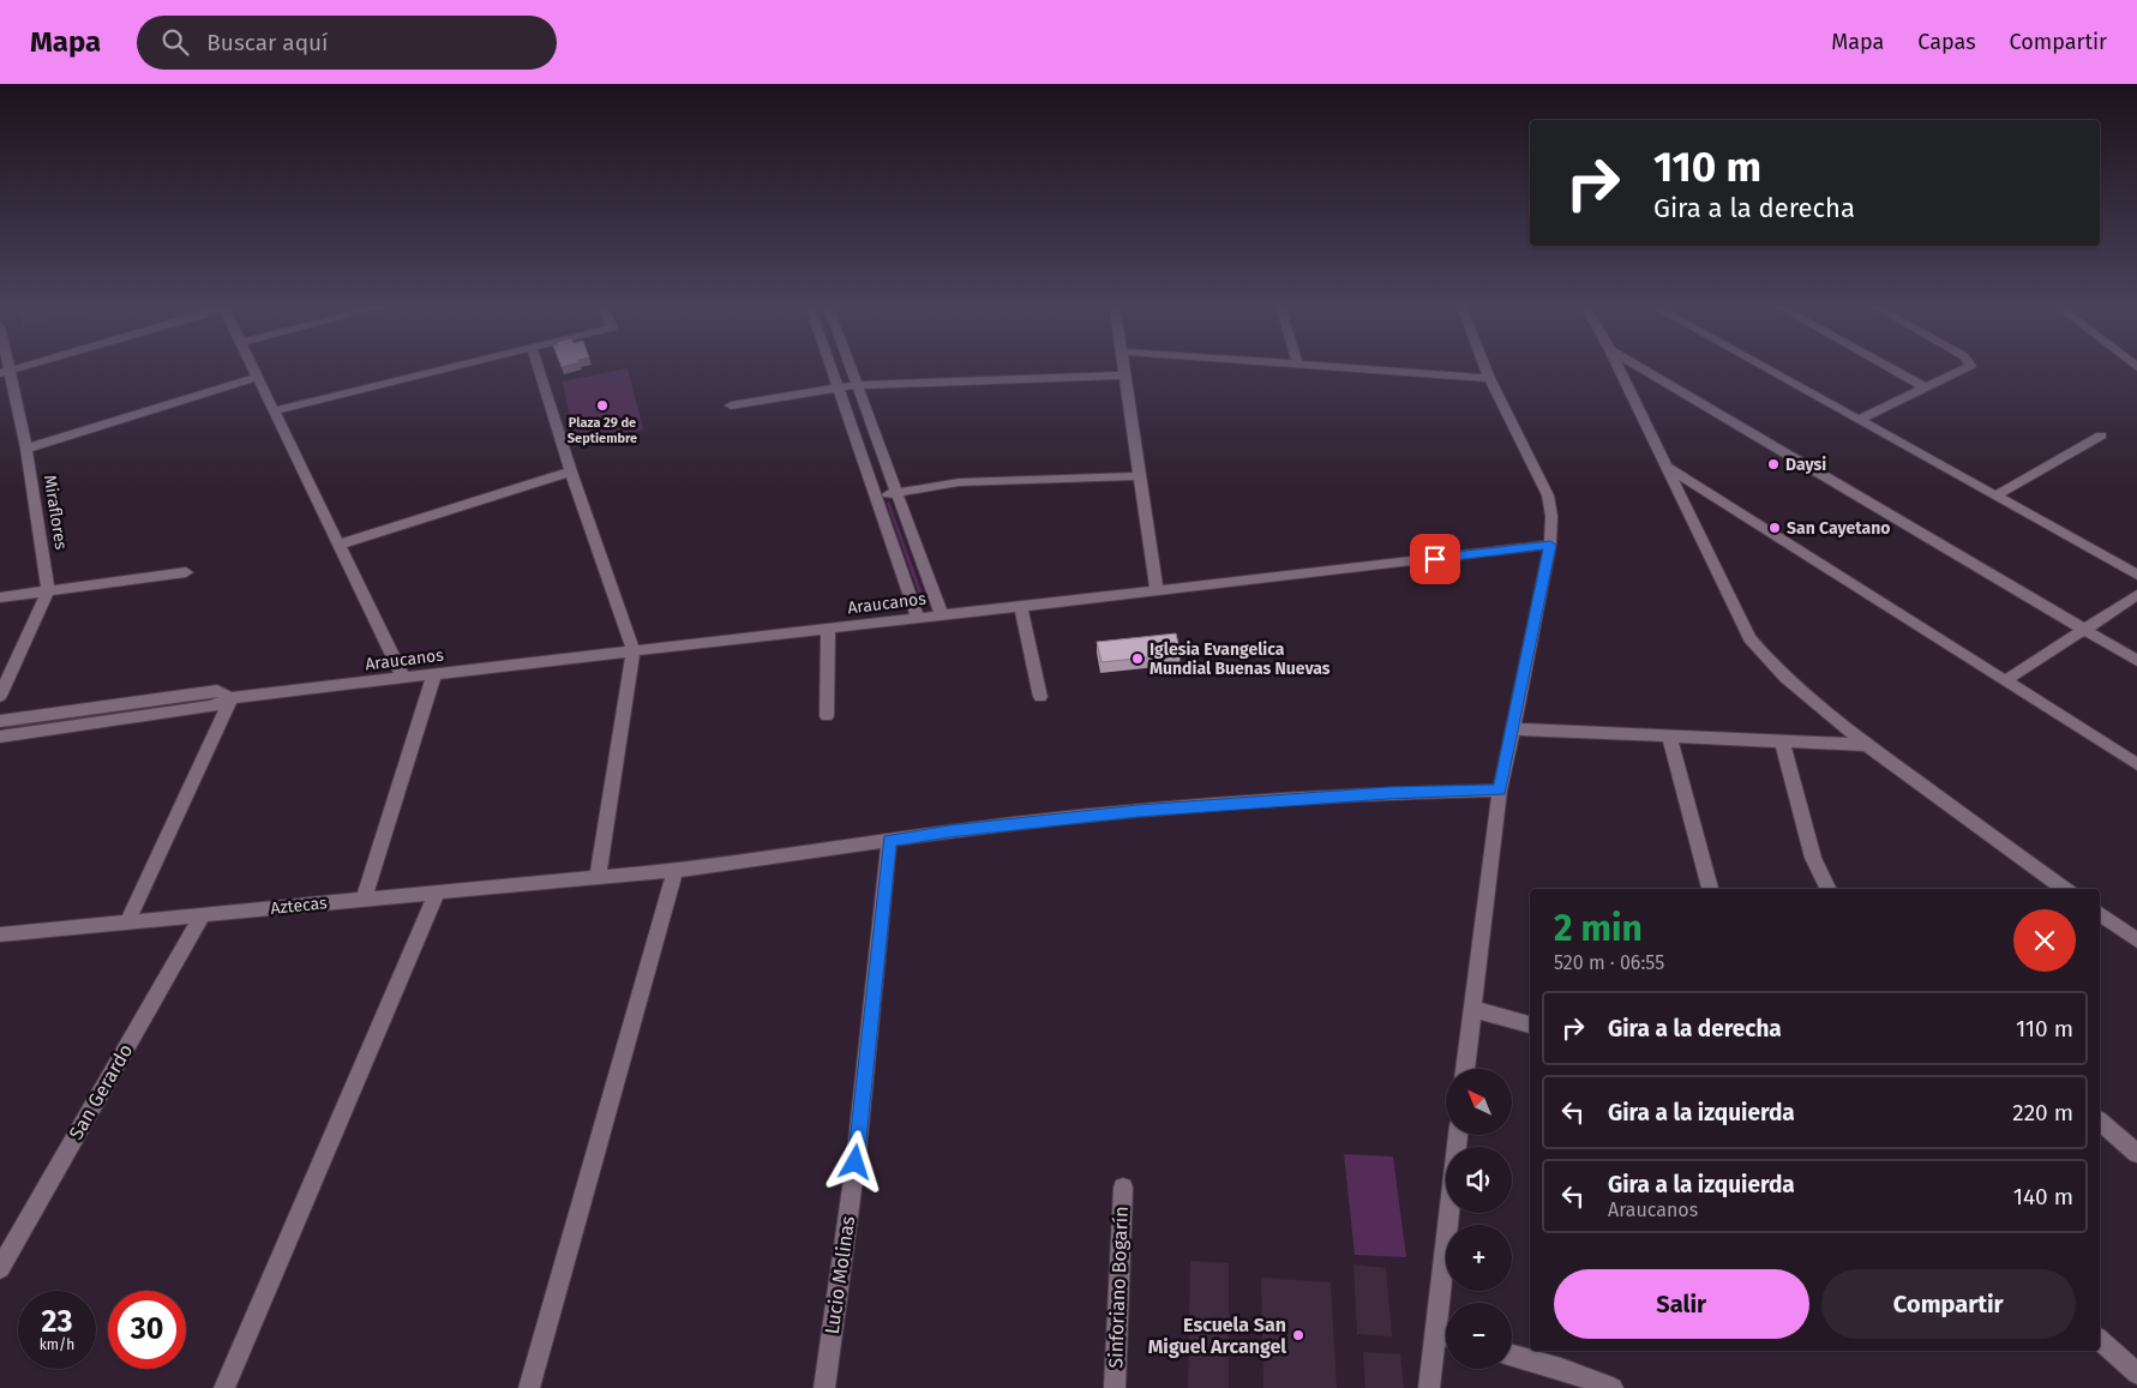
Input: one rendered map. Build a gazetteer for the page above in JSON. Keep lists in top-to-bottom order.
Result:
{
  "streets": {
    "street": [
      "Miraflores",
      "Araucanos",
      "Aztecas",
      "San Gerardo",
      "Lucio Molinas",
      "Sinforiano Bogarín"
    ]
  },
  "crossings": [
    ["Aztecas", "San Gerardo"],
    ["Aztecas", "Lucio Molinas"]
  ],
  "places": [
    "Plaza 29 de Septiembre",
    "Daysi",
    "San Cayetano",
    "Iglesia Evangelica Mundial Buenas Nuevas",
    "Escuela San Miguel Arcangel"
  ],
  "north": "top left",
  "page": {
    "header": "Mapa",
    "search": "Buscar aquí",
    "nav": ["Mapa", "Capas", "Compartir"],
    "turn": ["110 m", "Gira a la derecha"],
    "heading": ["2 min", "520 m · 06:55"],
    "list": [
      {
        "name": "Gira a la derecha",
        "value": "110 m"
      },
      {
        "name": "Gira a la izquierda",
        "value": "220 m"
      },
      {
        "name": "Gira a la izquierda",
        "note": "Araucanos",
        "value": "140 m"
      }
    ],
    "map_buttons": ["+", "−"],
    "buttons": ["Salir", "Compartir"],
    "speed": "23 km/h",
    "limit": "30"
  }
}
